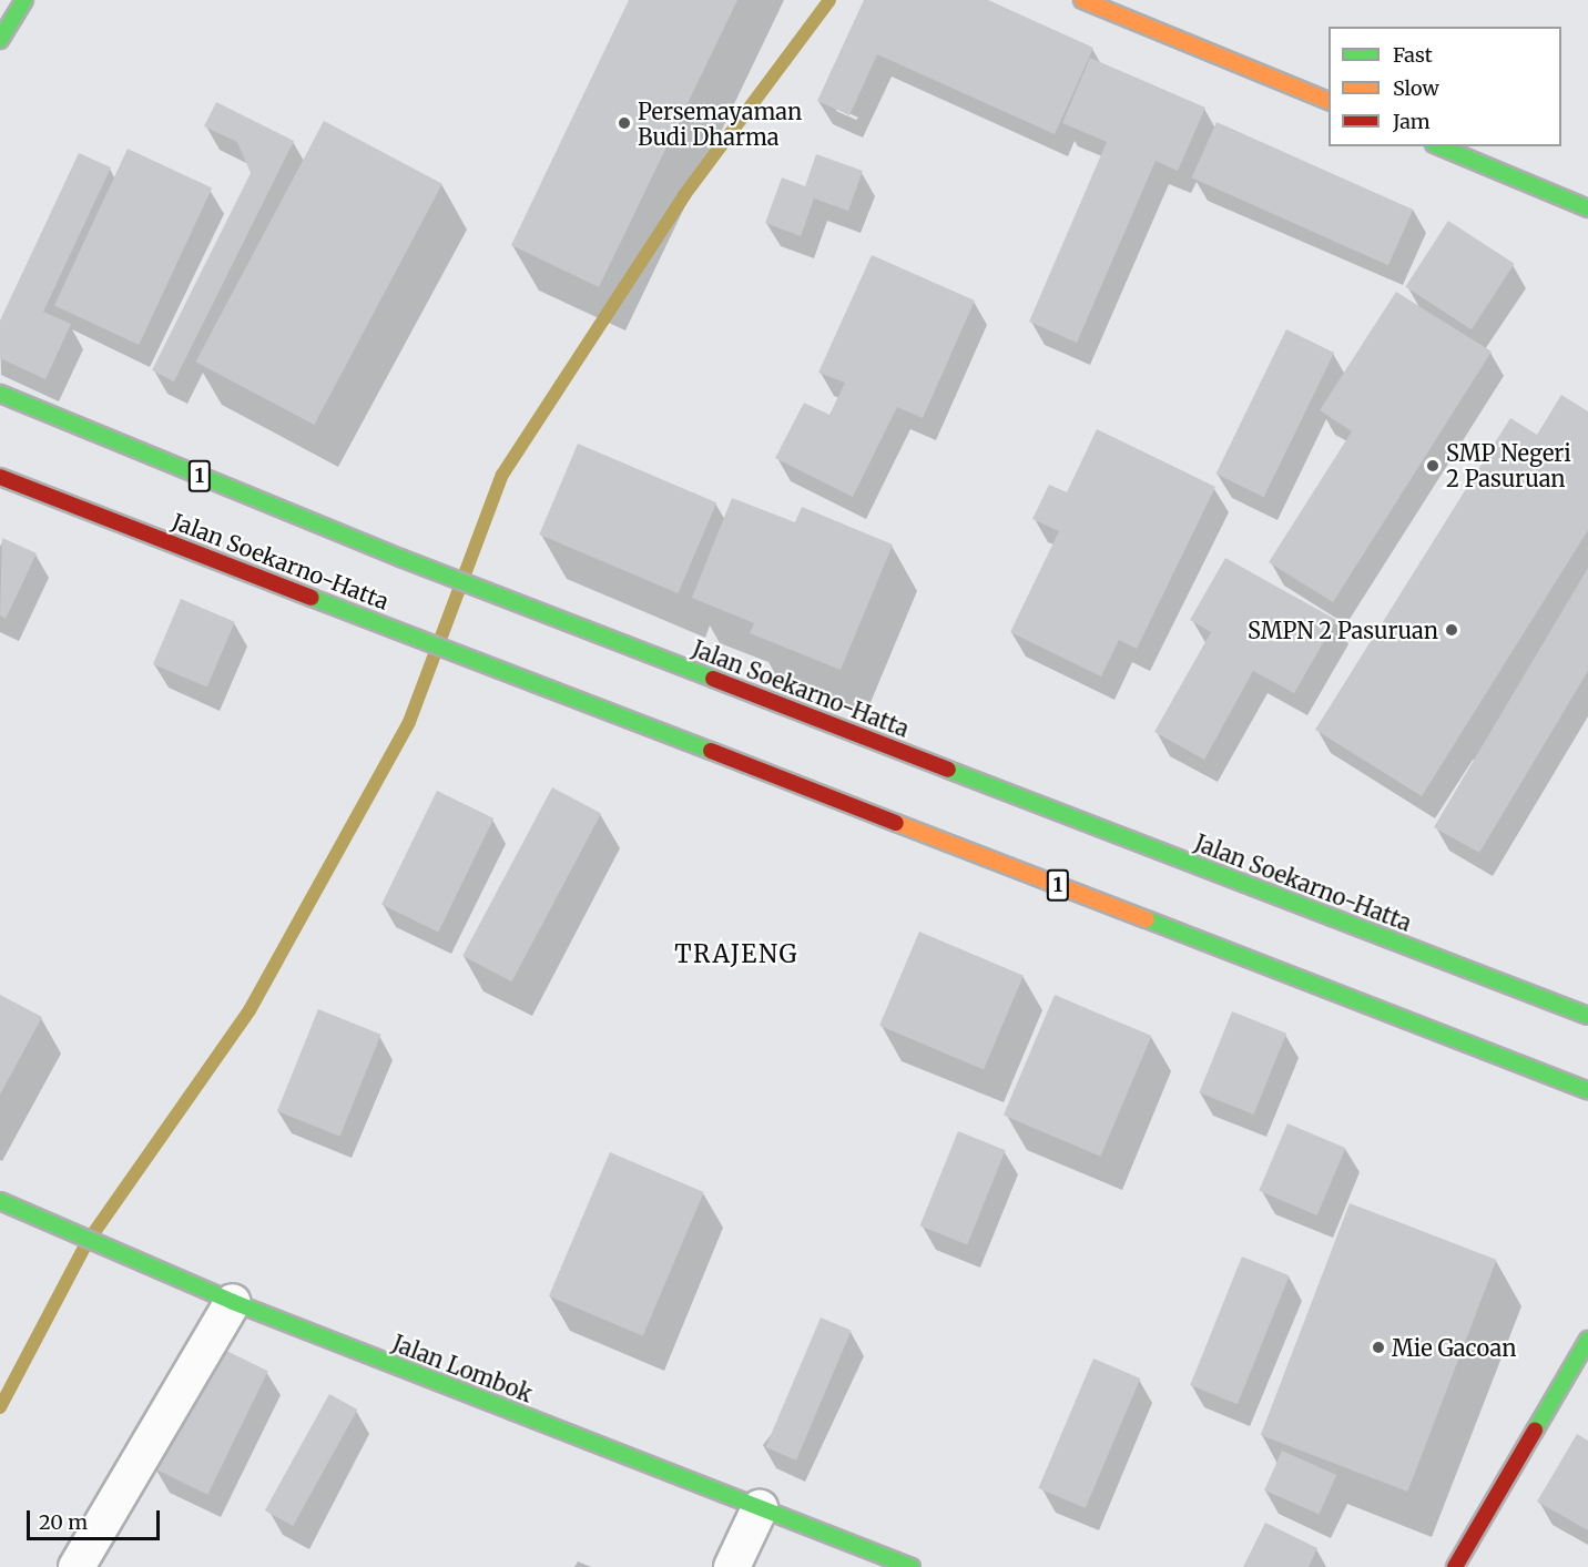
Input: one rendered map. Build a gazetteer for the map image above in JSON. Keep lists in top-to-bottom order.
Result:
{
  "streets": {
    "main road": ["1", "Jalan Soekarno-Hatta", "Jalan Lombok"]
  },
  "districts": ["TRAJENG"],
  "places": [
    "Persemayaman Budi Dharma",
    "SMP Negeri 2 Pasuruan",
    "SMPN 2 Pasuruan",
    "Mie Gacoan"
  ],
  "legend": ["Fast", "Slow", "Jam"],
  "scale_bar": "20 m"
}
